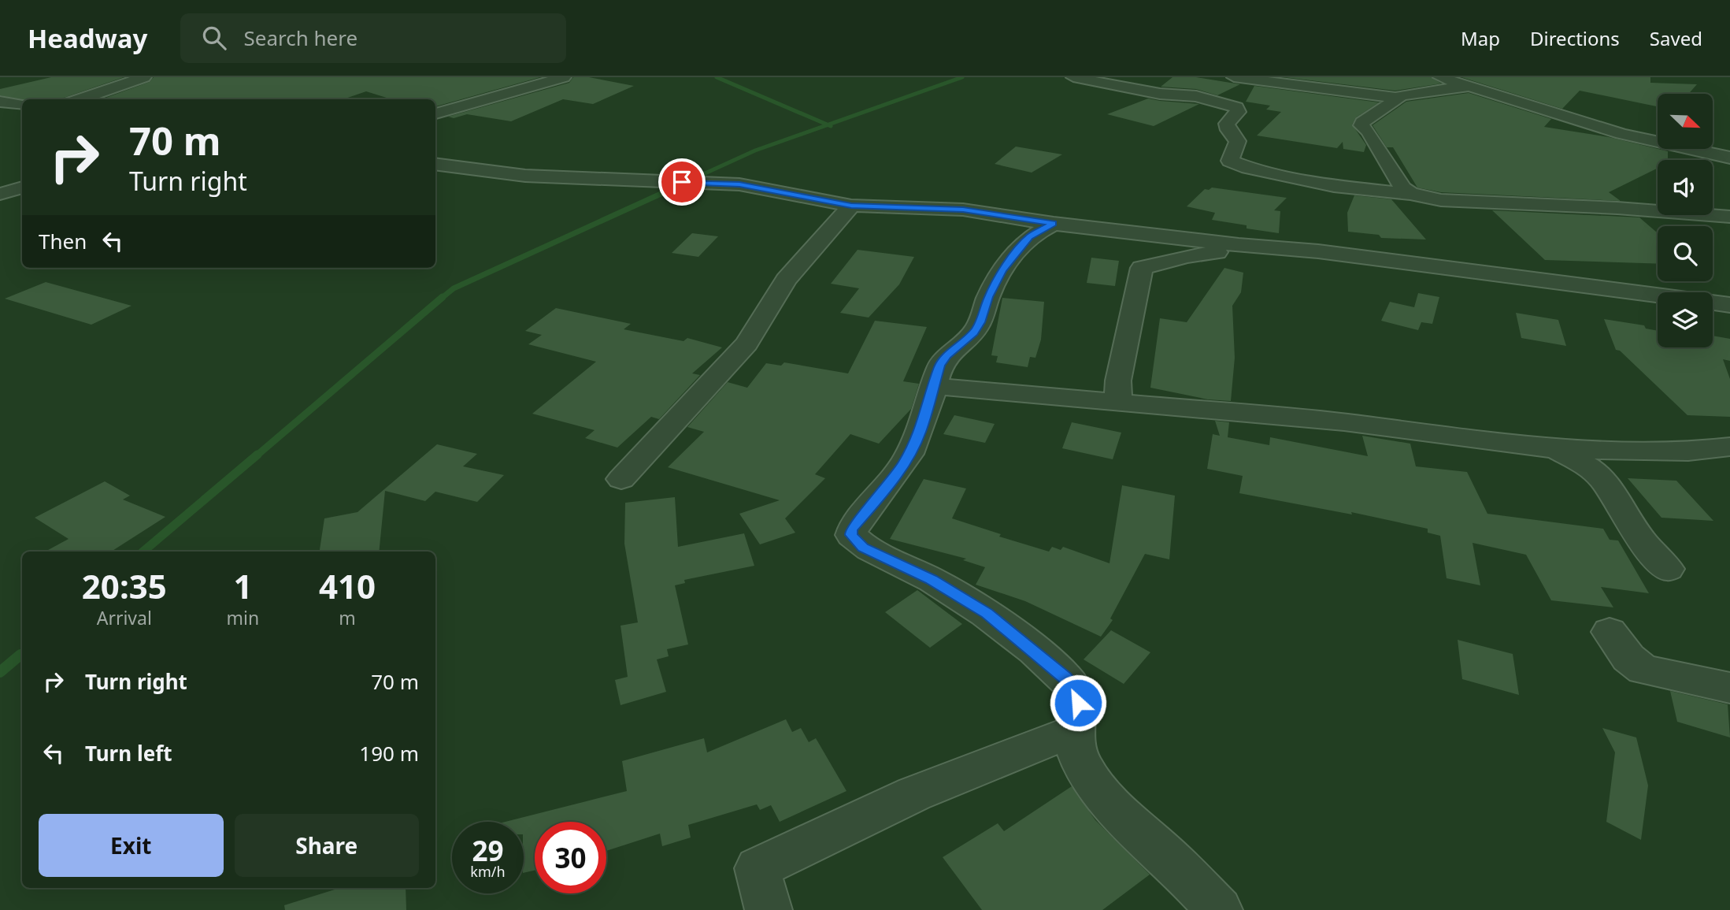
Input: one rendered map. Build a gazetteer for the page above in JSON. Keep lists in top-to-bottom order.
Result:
{
  "north": "bottom right",
  "page": {
    "header": "Headway",
    "search": "Search here",
    "nav": ["Map", "Directions", "Saved"],
    "turn": ["70 m", "Turn right"],
    "then": "Then",
    "eta": [
      "20:35",
      "Arrival",
      "1",
      "min",
      "410",
      "m"
    ],
    "list": [
      {
        "name": "Turn right",
        "value": "70 m"
      },
      {
        "name": "Turn left",
        "value": "190 m"
      }
    ],
    "buttons": ["Exit", "Share"],
    "speed": "29 km/h",
    "limit": "30"
  }
}
